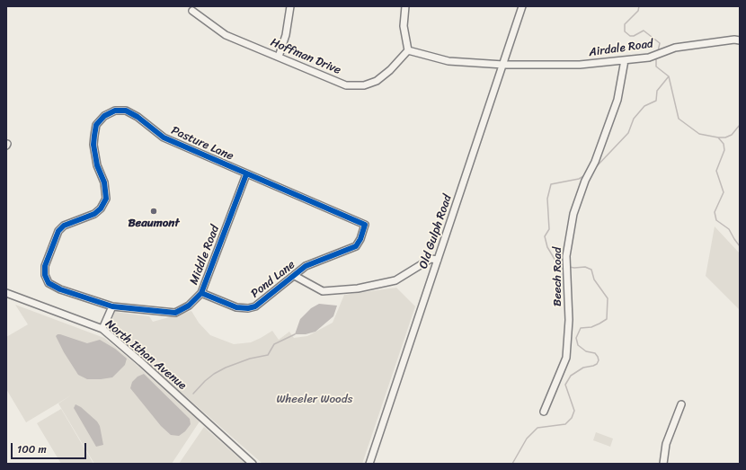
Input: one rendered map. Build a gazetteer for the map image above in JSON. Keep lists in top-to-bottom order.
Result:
{
  "streets": {
    "street": [
      "Airdale Road",
      "Hoffman Drive",
      "Pasture Lane",
      "Old Gulph Road",
      "Middle Road",
      "Beech Road",
      "Pond Lane",
      "North Ithan Avenue"
    ]
  },
  "crossings": [
    ["Airdale Road", "Hoffman Drive"],
    ["Airdale Road", "Old Gulph Road"],
    ["Airdale Road", "Beech Road"],
    ["Pasture Lane", "Middle Road"],
    ["Pasture Lane", "Pond Lane"],
    ["Middle Road", "Pond Lane"]
  ],
  "parks": ["Wheeler Woods"],
  "places": ["Beaumont"],
  "scale_bar": "100 m"
}
